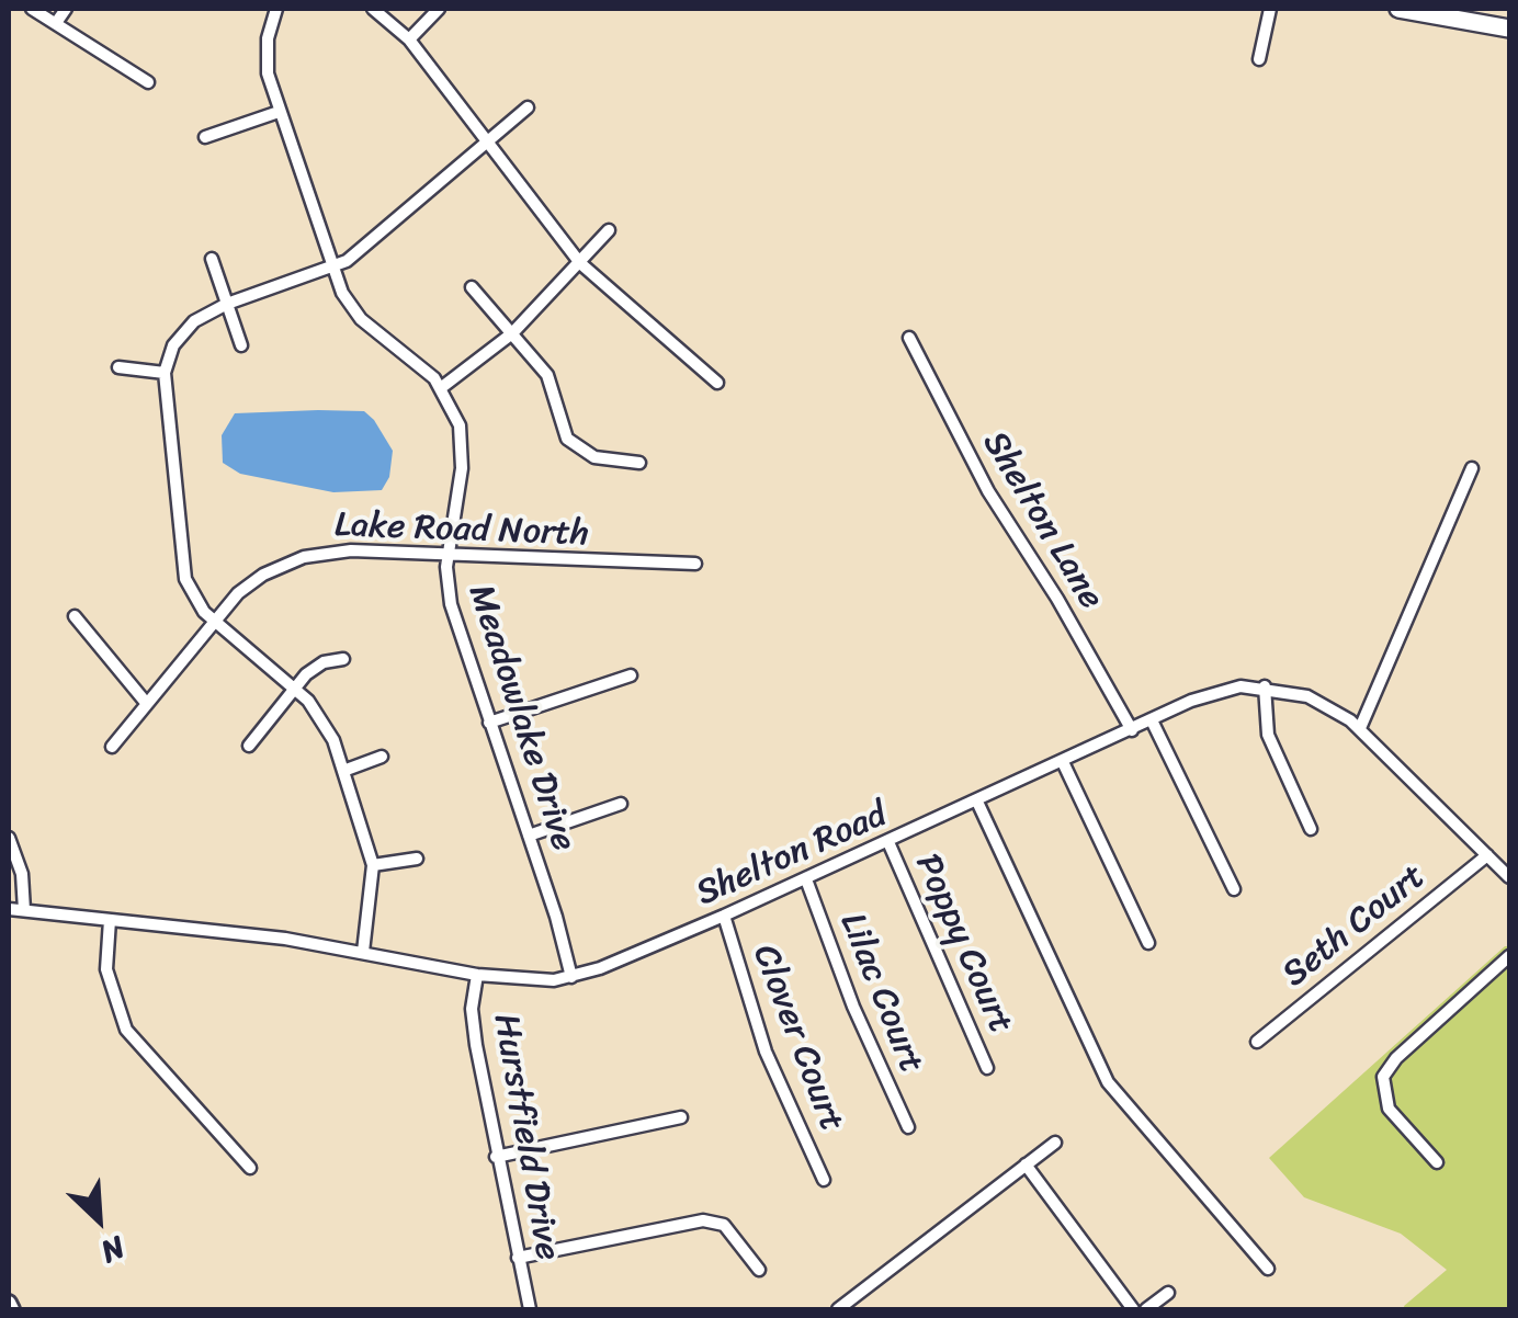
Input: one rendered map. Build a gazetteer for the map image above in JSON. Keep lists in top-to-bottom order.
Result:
{
  "streets": {
    "street": [
      "Shelton Lane",
      "Lake Road North",
      "Meadowlake Drive",
      "Shelton Road",
      "Seth Court",
      "Poppy Court",
      "Lilac Court",
      "Clover Court",
      "Hurstfield Drive"
    ]
  },
  "crossings": [
    ["Shelton Lane", "Shelton Road"],
    ["Lake Road North", "Meadowlake Drive"],
    ["Meadowlake Drive", "Shelton Road"],
    ["Shelton Road", "Seth Court"],
    ["Shelton Road", "Poppy Court"],
    ["Shelton Road", "Lilac Court"],
    ["Shelton Road", "Clover Court"],
    ["Shelton Road", "Hurstfield Drive"]
  ],
  "north": "bottom right"
}
